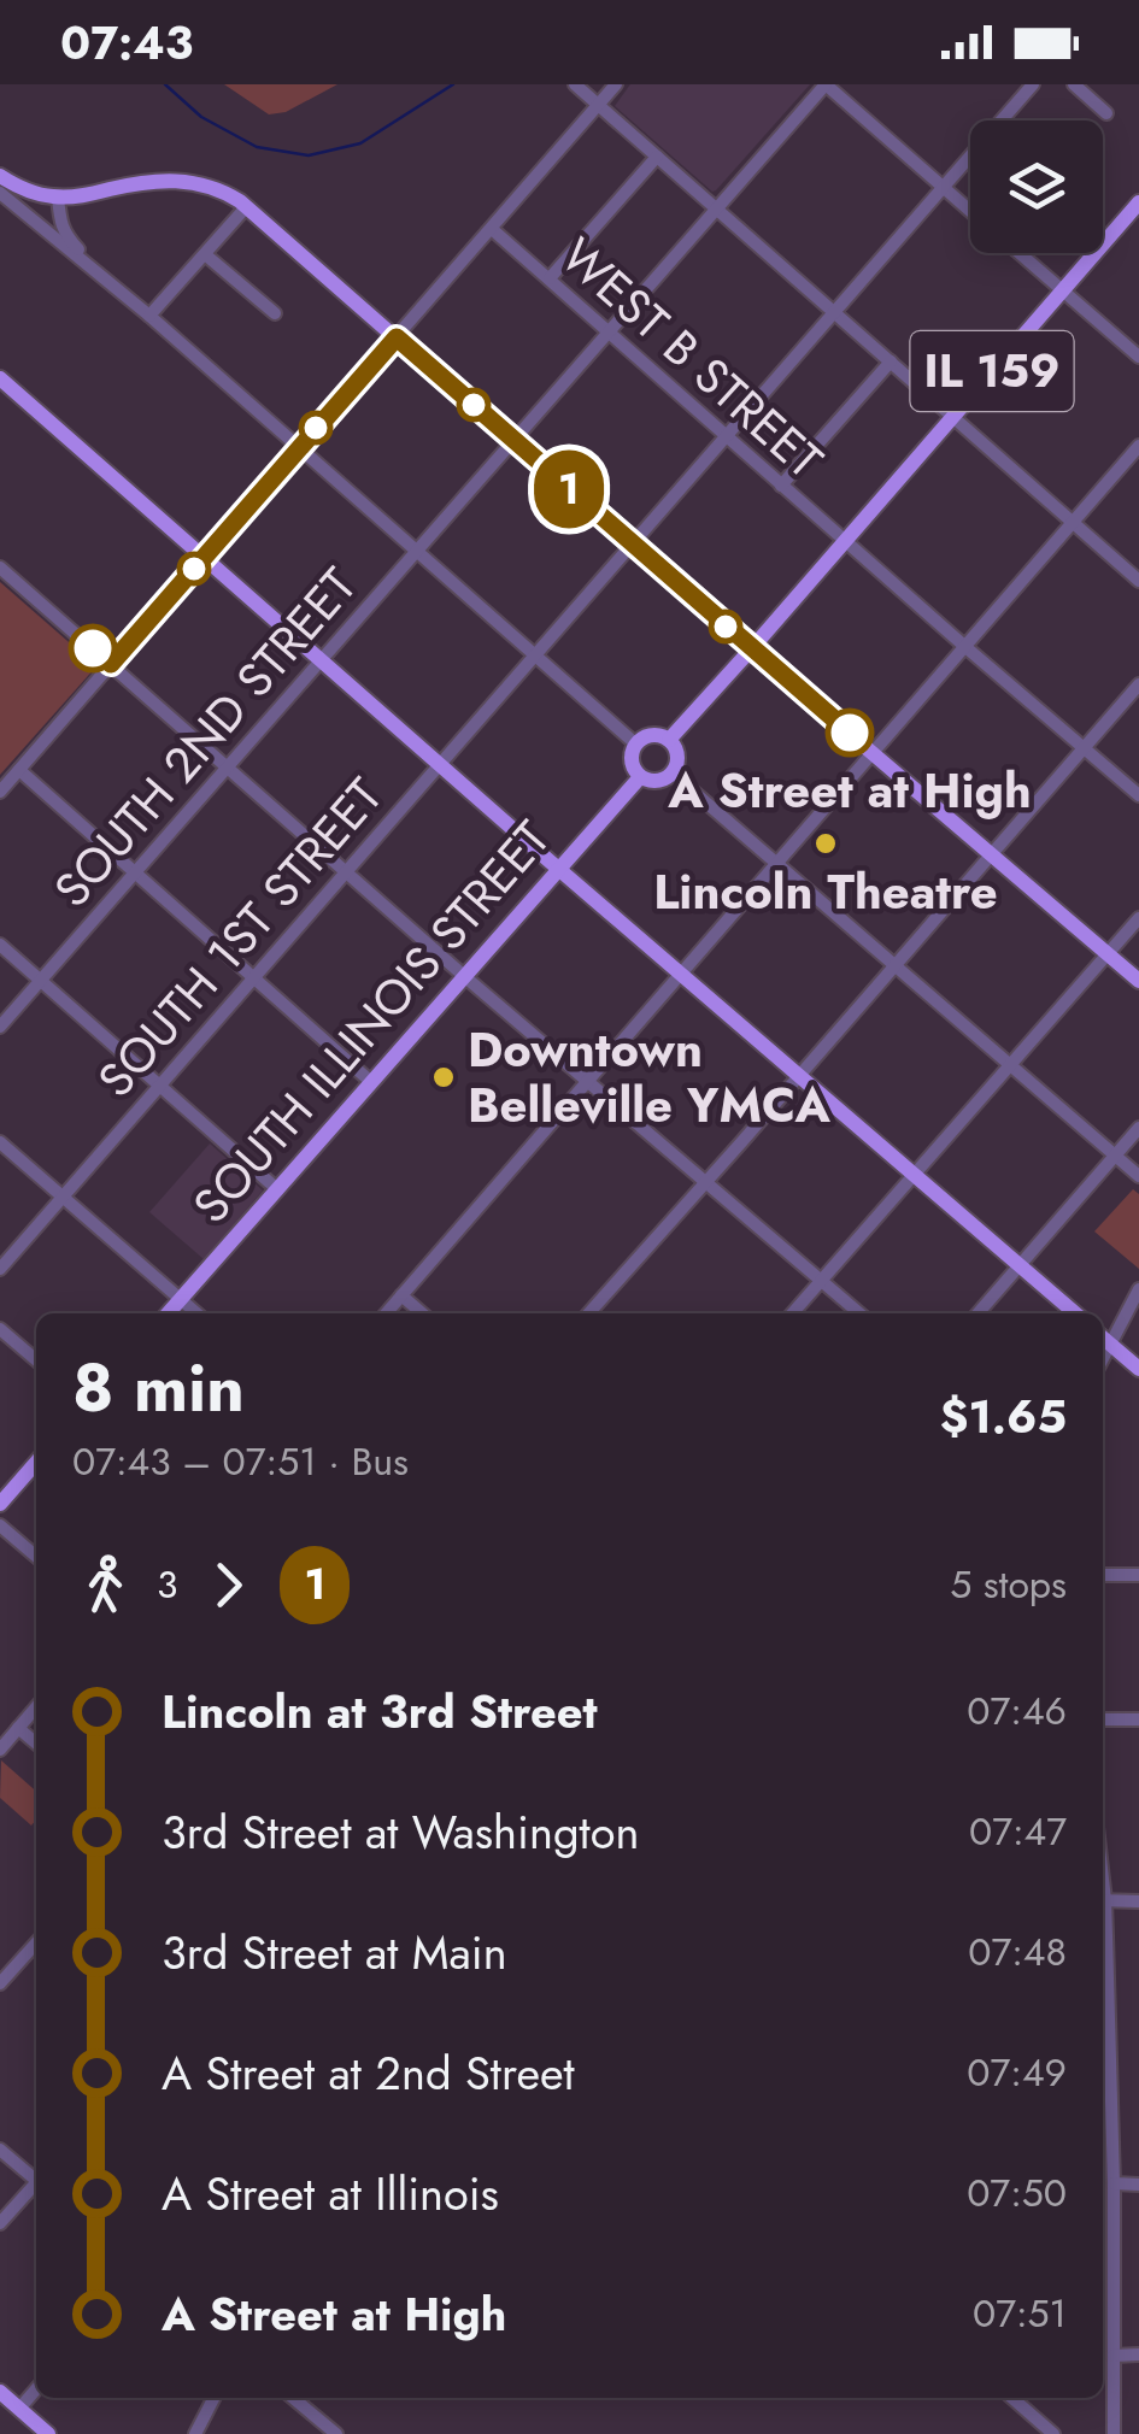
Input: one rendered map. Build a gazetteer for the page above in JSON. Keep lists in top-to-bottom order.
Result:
{
  "streets": {
    "main road": ["IL 159", "SOUTH ILLINOIS STREET"],
    "street": ["WEST B STREET", "SOUTH 2ND STREET", "SOUTH 1ST STREET"]
  },
  "crossings": [
    ["WEST B STREET", "IL 159"],
    ["WEST B STREET", "SOUTH 2ND STREET"],
    ["WEST B STREET", "SOUTH 1ST STREET"],
    ["IL 159", "SOUTH ILLINOIS STREET"]
  ],
  "places": ["A Street at High", "Lincoln Theatre", "Downtown Belleville YMCA"],
  "lines": ["bus line 1"],
  "page": {
    "status": "07:43",
    "on_map": "1",
    "heading": ["8 min", "07:43 – 07:51 · Bus", "$1.65"],
    "legs": ["3", "1", "5 stops"],
    "list": [
      {
        "name": "Lincoln at 3rd Street",
        "value": "07:46"
      },
      {
        "name": "3rd Street at Washington",
        "value": "07:47"
      },
      {
        "name": "3rd Street at Main",
        "value": "07:48"
      },
      {
        "name": "A Street at 2nd Street",
        "value": "07:49"
      },
      {
        "name": "A Street at Illinois",
        "value": "07:50"
      },
      {
        "name": "A Street at High",
        "value": "07:51"
      }
    ]
  }
}
